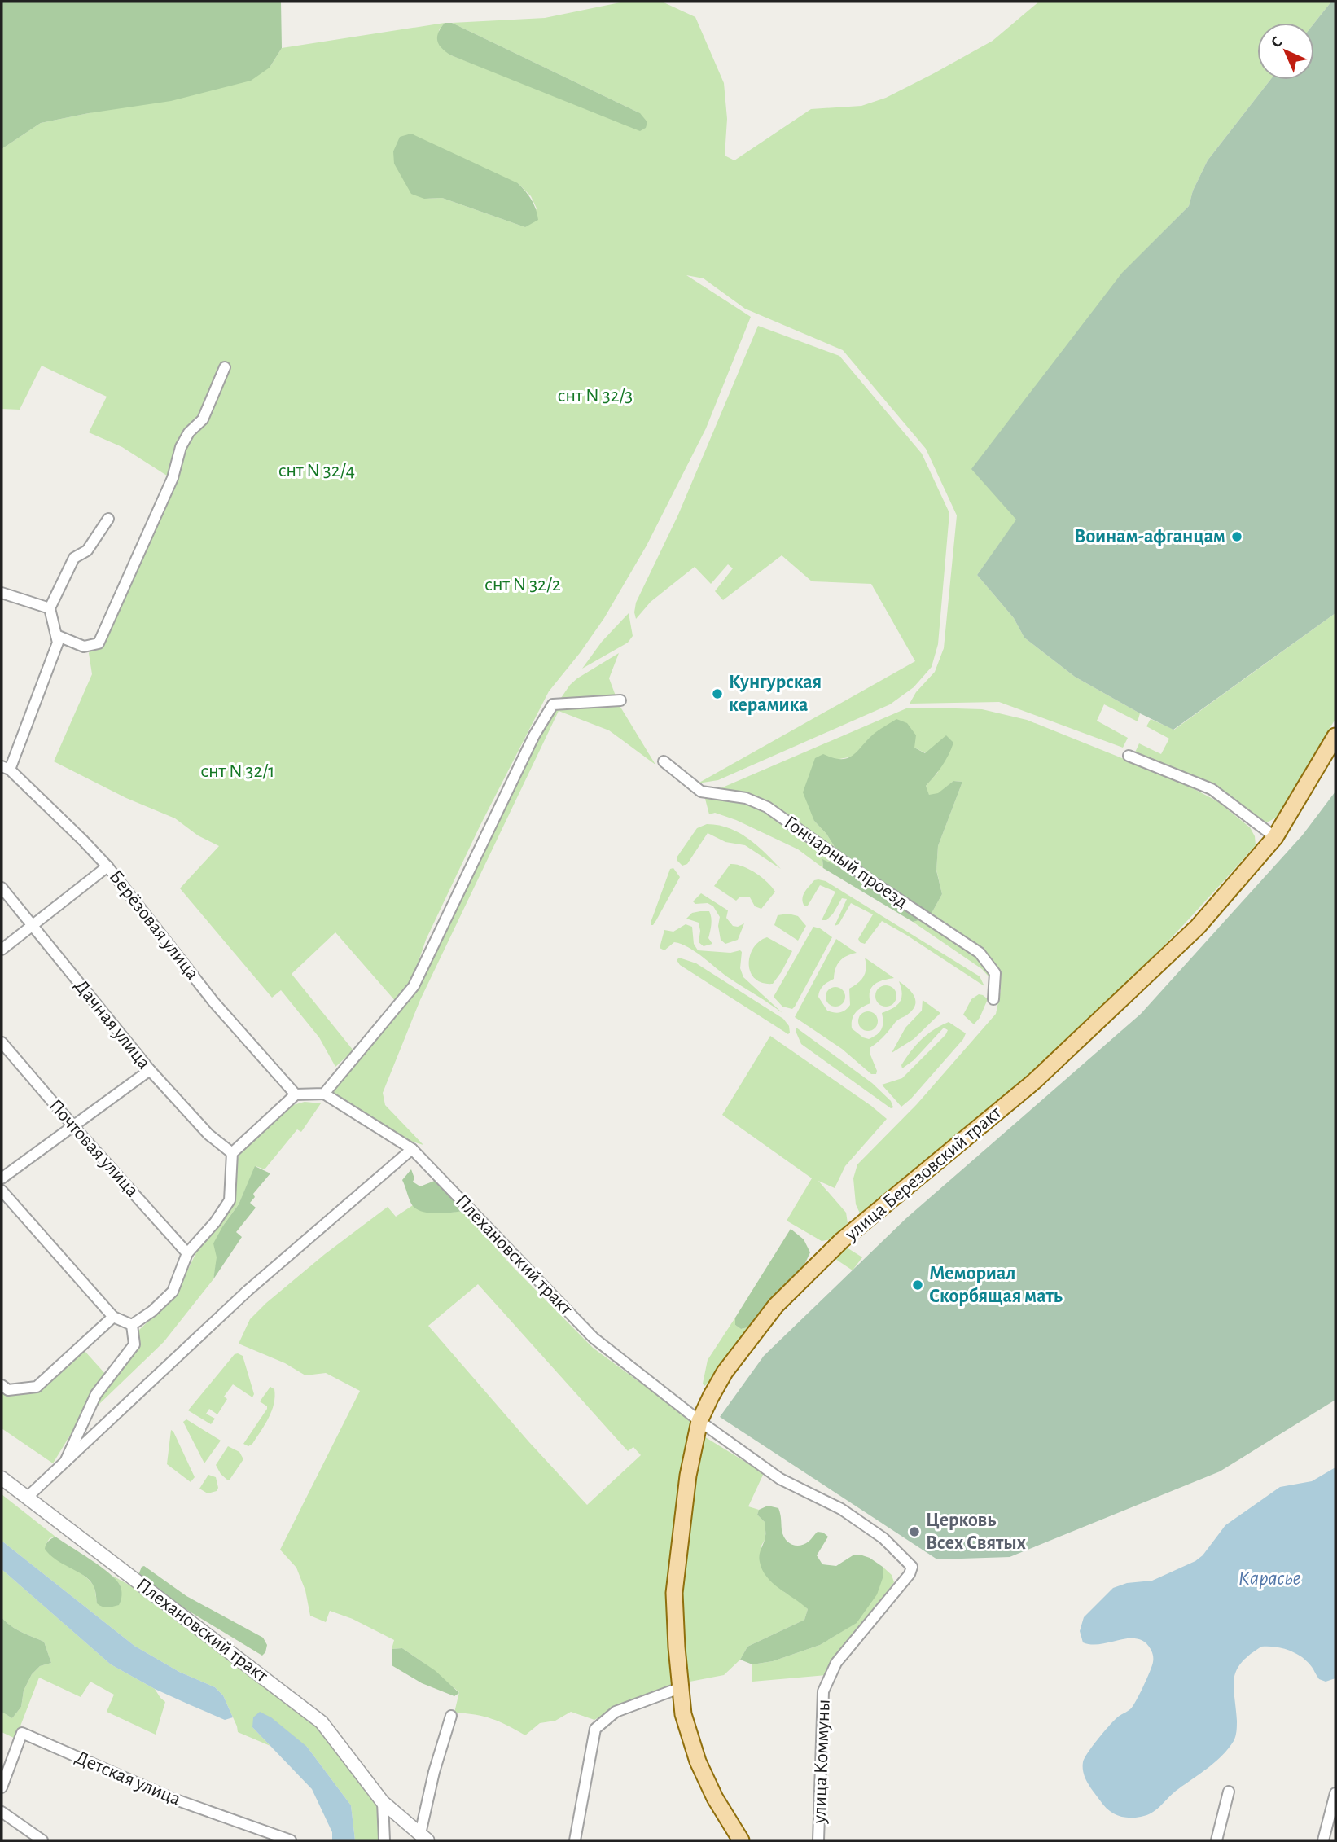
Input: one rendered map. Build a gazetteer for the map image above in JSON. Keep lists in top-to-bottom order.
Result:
{
  "streets": {
    "main road": ["улица Березовский тракт"],
    "street": [
      "Гончарный проезд",
      "Берёзовая улица",
      "Дачная улица",
      "Почтовая улица",
      "Плехановский тракт",
      "улица Коммуны",
      "Детская улица"
    ]
  },
  "crossings": [
    ["улица Березовский тракт", "Плехановский тракт"],
    ["Плехановский тракт", "улица Коммуны"]
  ],
  "water": ["Карасье"],
  "parks": [
    "снт N 32/3",
    "снт N 32/4",
    "снт N 32/2",
    "снт N 32/1"
  ],
  "places": [
    "Воинам-афганцам",
    "Кунгурская керамика",
    "Мемориал Скорбящая мать",
    "Церковь Всех Святых"
  ],
  "north": "top left"
}
